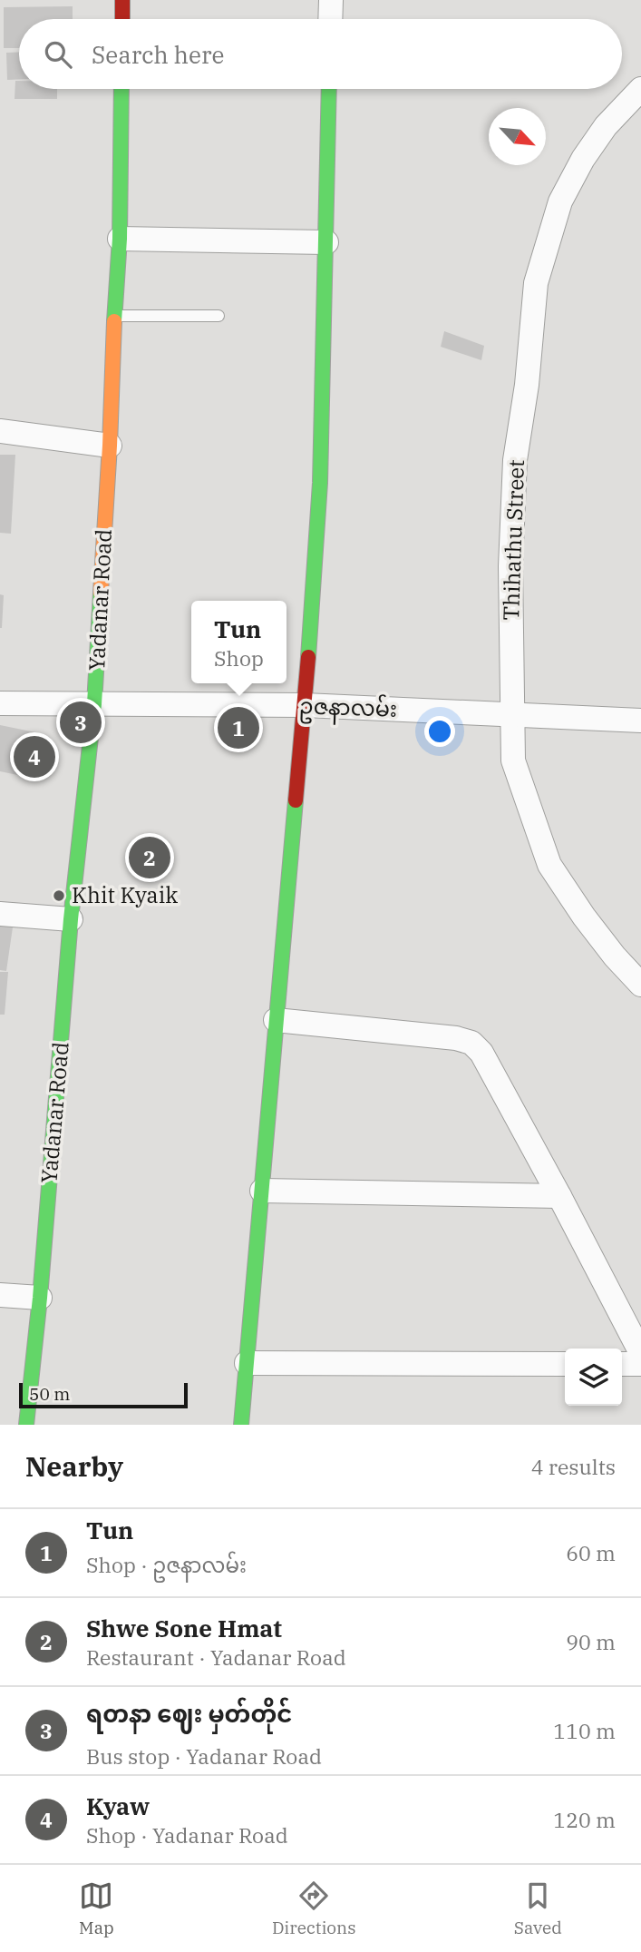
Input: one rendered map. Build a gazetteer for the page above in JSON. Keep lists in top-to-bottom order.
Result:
{
  "streets": {
    "main road": ["Yadanar Road"],
    "street": ["Thihathu Street", "ဥဇနာလမ်း"]
  },
  "crossings": [
    ["Thihathu Street", "ဥဇနာလမ်း"],
    ["Yadanar Road", "ဥဇနာလမ်း"]
  ],
  "places": ["Khit Kyaik"],
  "scale_bar": "50 m",
  "north": "bottom right",
  "page": {
    "search": "Search here",
    "popup": ["Tun", "Shop"],
    "pins": [
      "3",
      "1",
      "4",
      "2"
    ],
    "scale": "50 m",
    "heading": ["Nearby", "4 results"],
    "list": [
      {
        "mark": "1",
        "name": "Tun",
        "note": "Shop · ဥဇနာလမ်း",
        "value": "60 m"
      },
      {
        "mark": "2",
        "name": "Shwe Sone Hmat",
        "note": "Restaurant · Yadanar Road",
        "value": "90 m"
      },
      {
        "mark": "3",
        "name": "ရတနာ ဈေး မှတ်တိုင်",
        "note": "Bus stop · Yadanar Road",
        "value": "110 m"
      },
      {
        "mark": "4",
        "name": "Kyaw",
        "note": "Shop · Yadanar Road",
        "value": "120 m"
      }
    ],
    "nav": ["Map", "Directions", "Saved"]
  }
}
